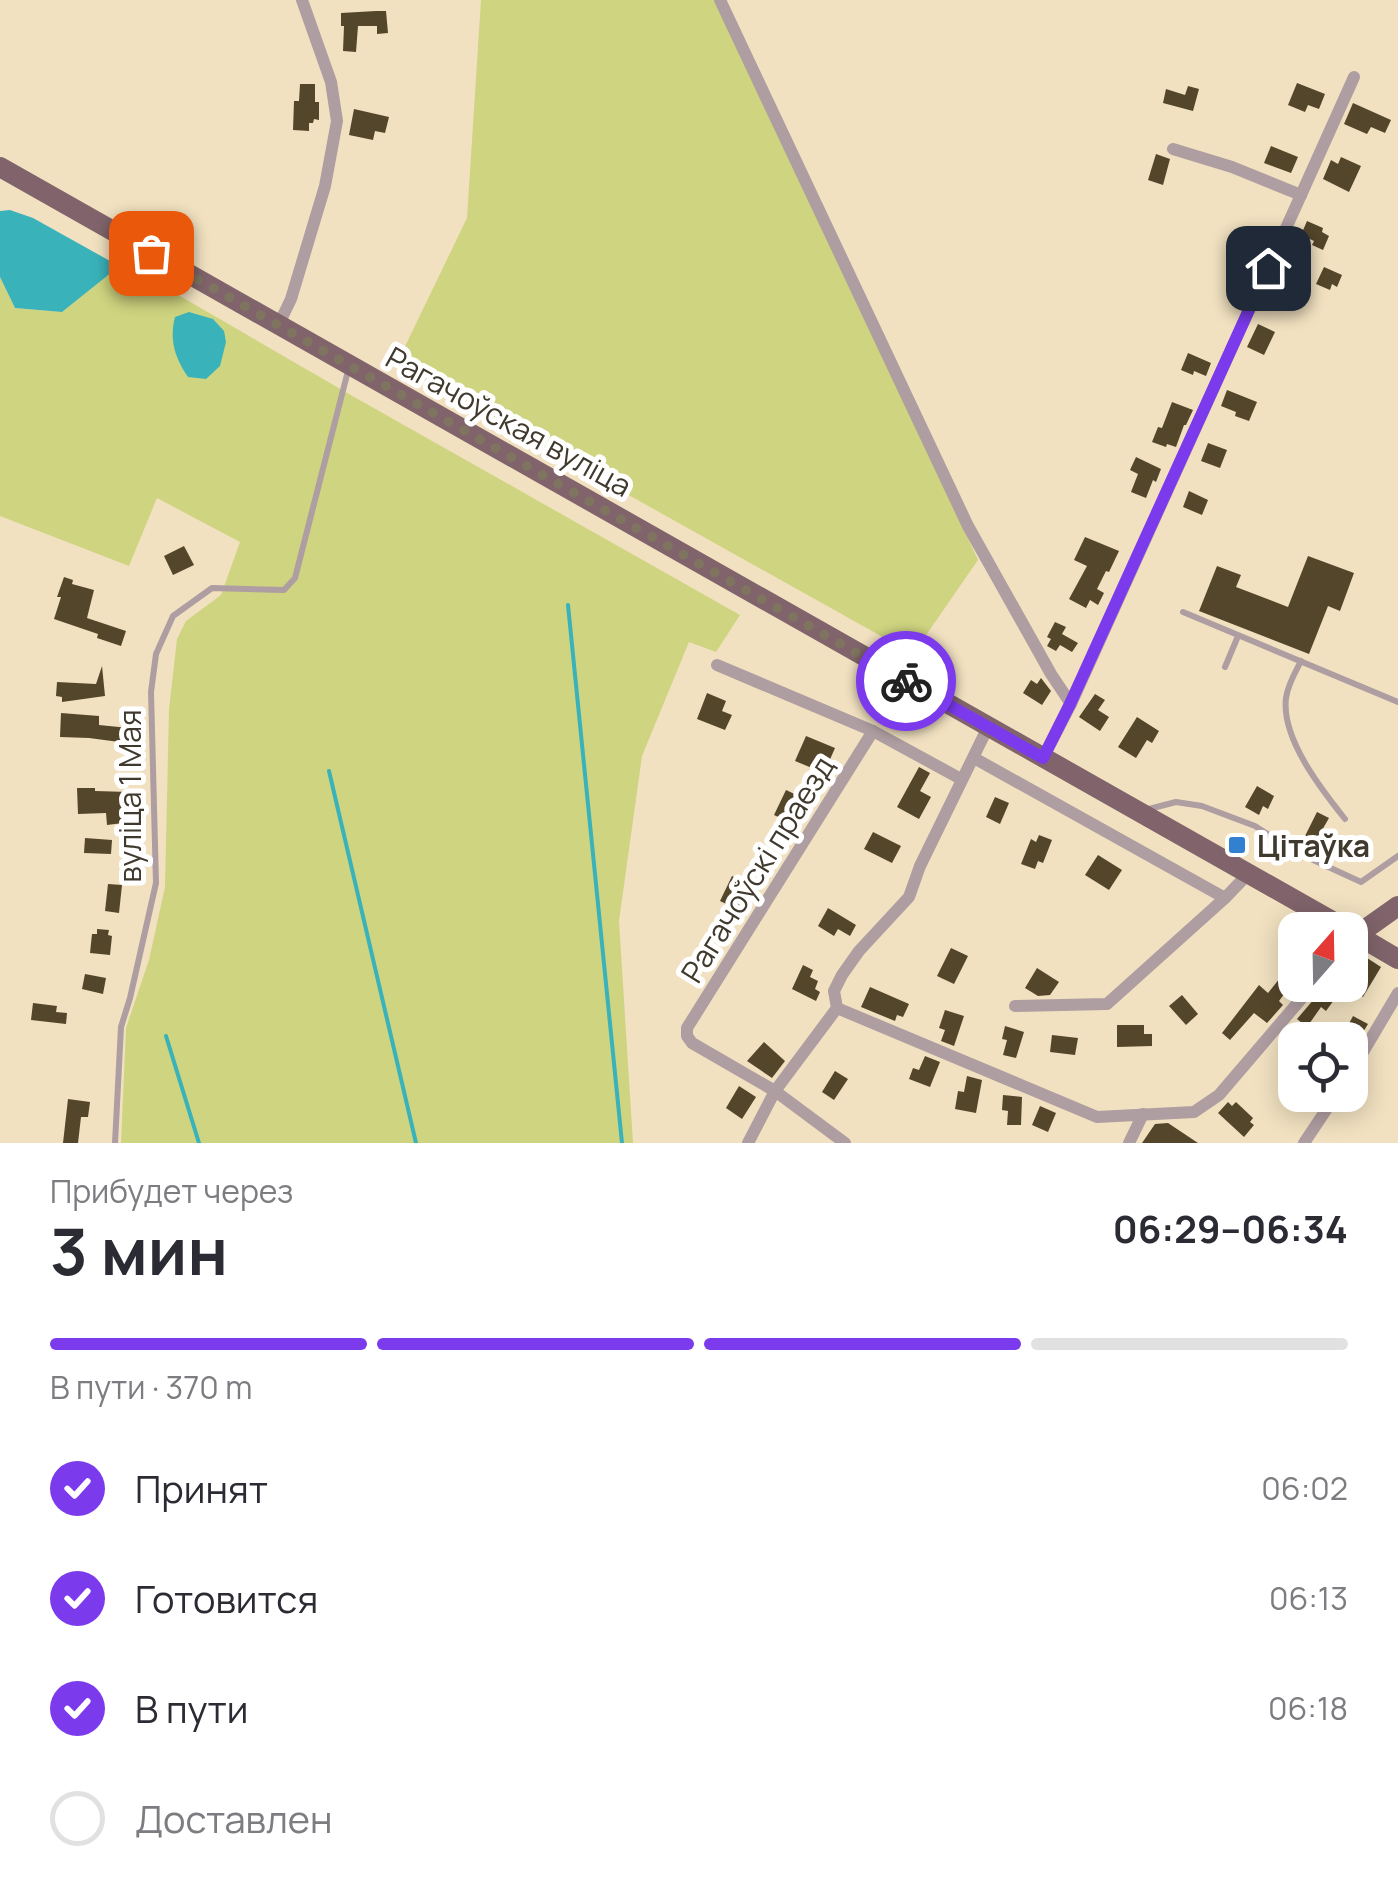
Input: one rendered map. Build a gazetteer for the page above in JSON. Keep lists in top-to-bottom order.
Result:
{
  "streets": {
    "main road": ["Рагачоўская вуліца"],
    "street": ["Рагачоўскі праезд"],
    "lane": ["вуліца 1 Мая"]
  },
  "crossings": [
    ["Рагачоўская вуліца", "вуліца 1 Мая"]
  ],
  "places": {
    "transit": ["Цітаўка"]
  },
  "north": "top",
  "page": {
    "heading": ["3 мин", "Прибудет через", "06:29–06:34"],
    "bar": "В пути · 370 m",
    "list": [
      ["Принят", "06:02"],
      ["Готовится", "06:13"],
      ["В пути", "06:18"],
      "Доставлен"
    ]
  }
}
